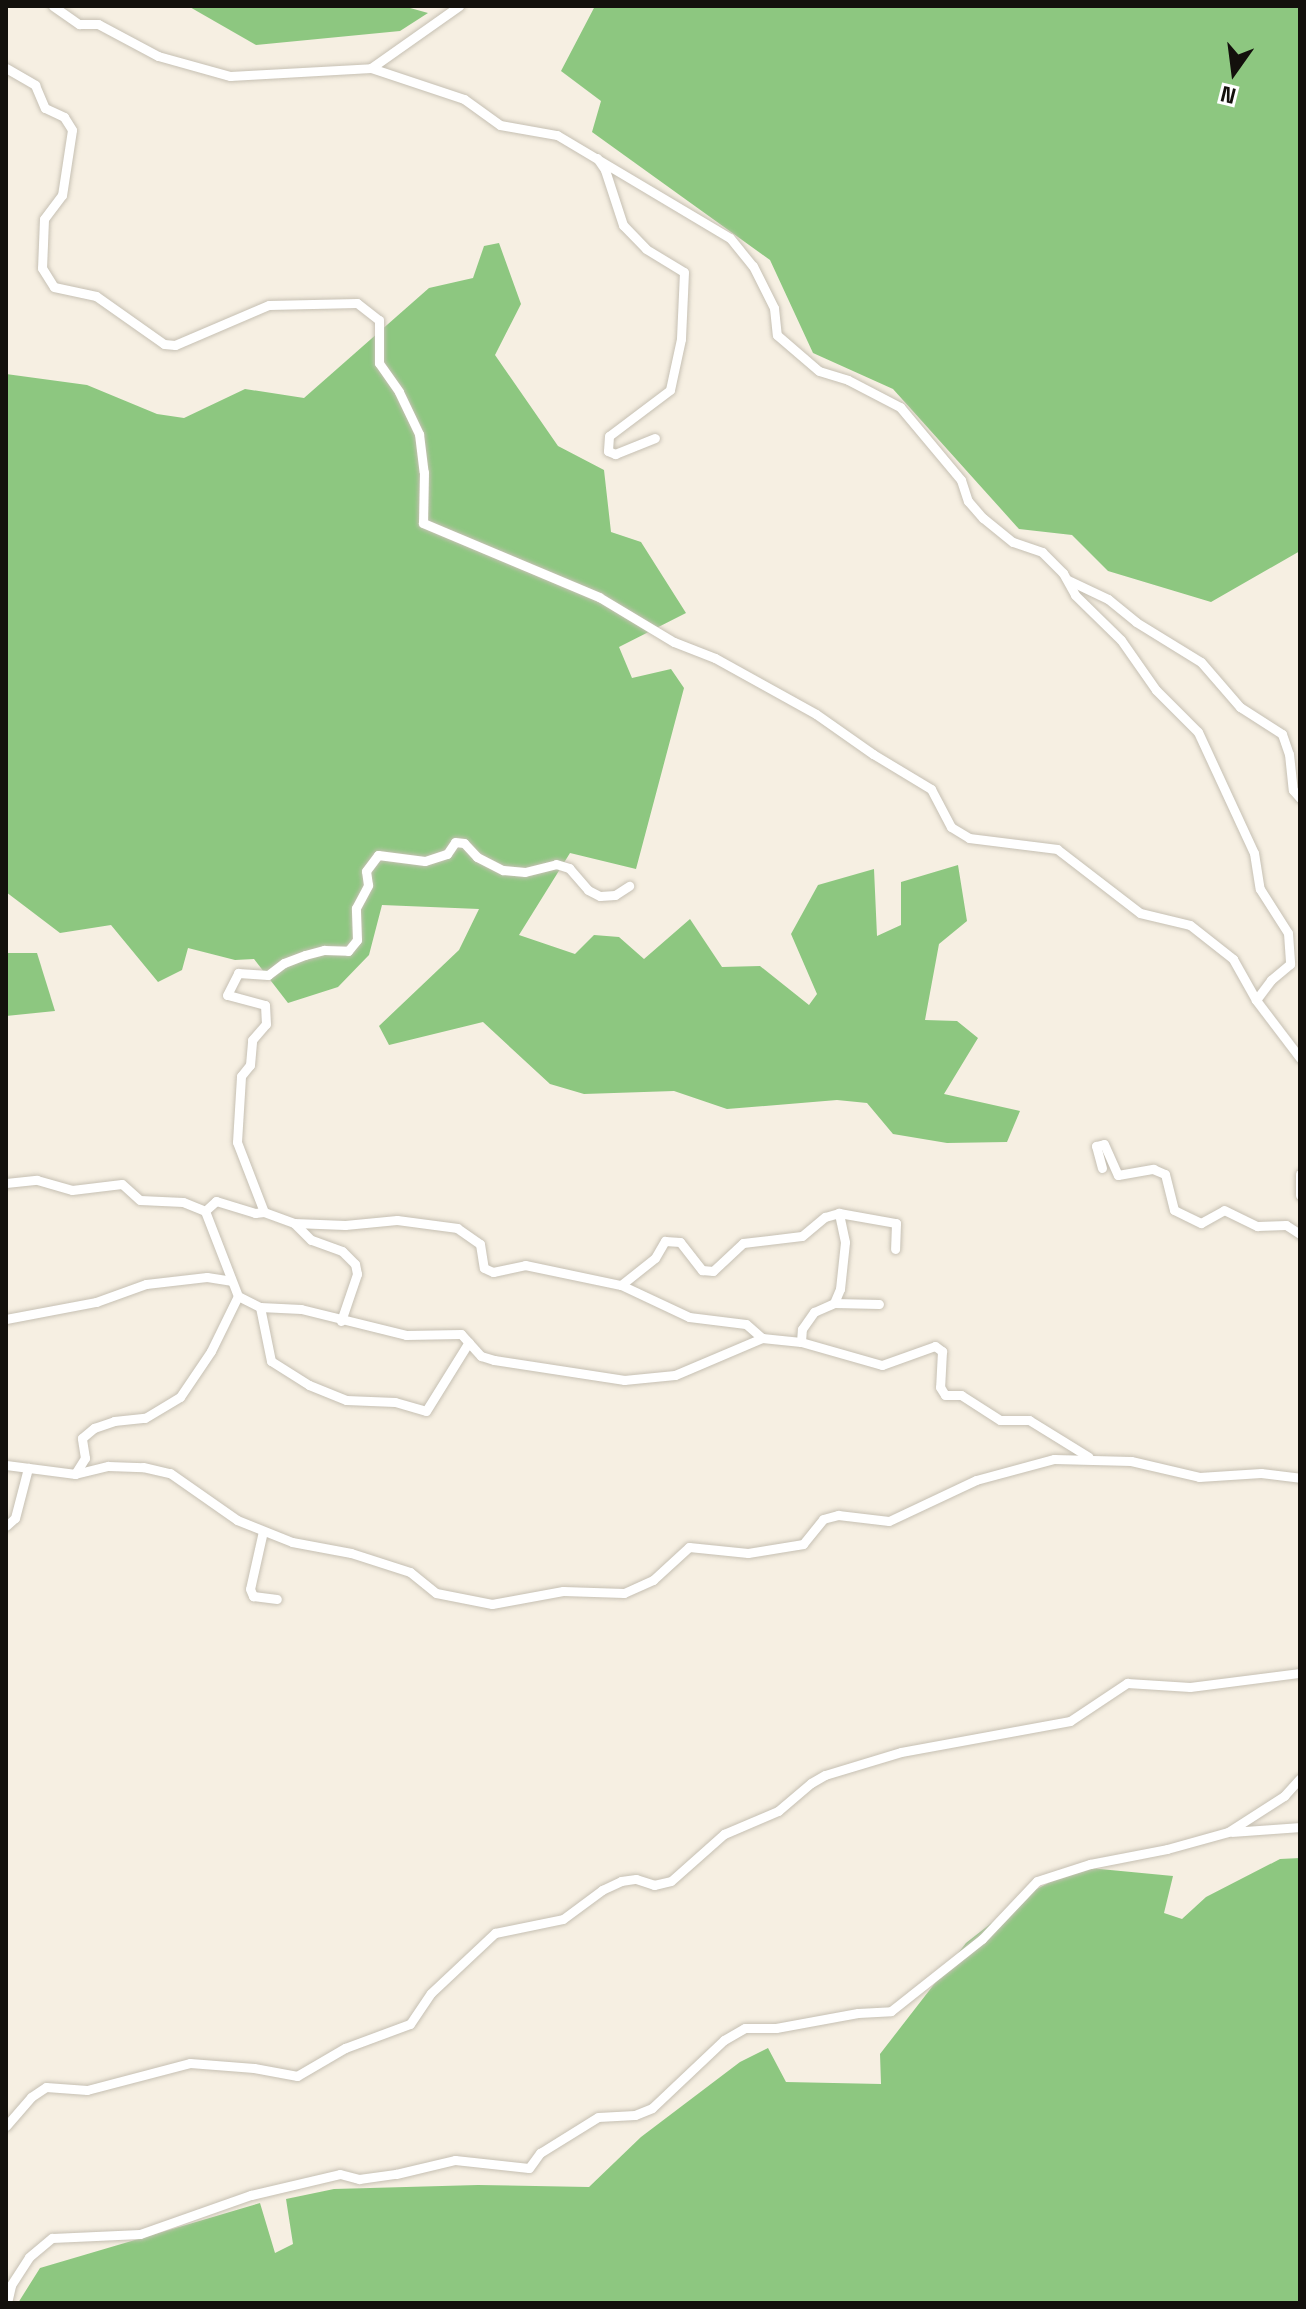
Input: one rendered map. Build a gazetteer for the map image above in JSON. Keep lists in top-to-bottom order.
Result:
{
  "north": "bottom"
}
